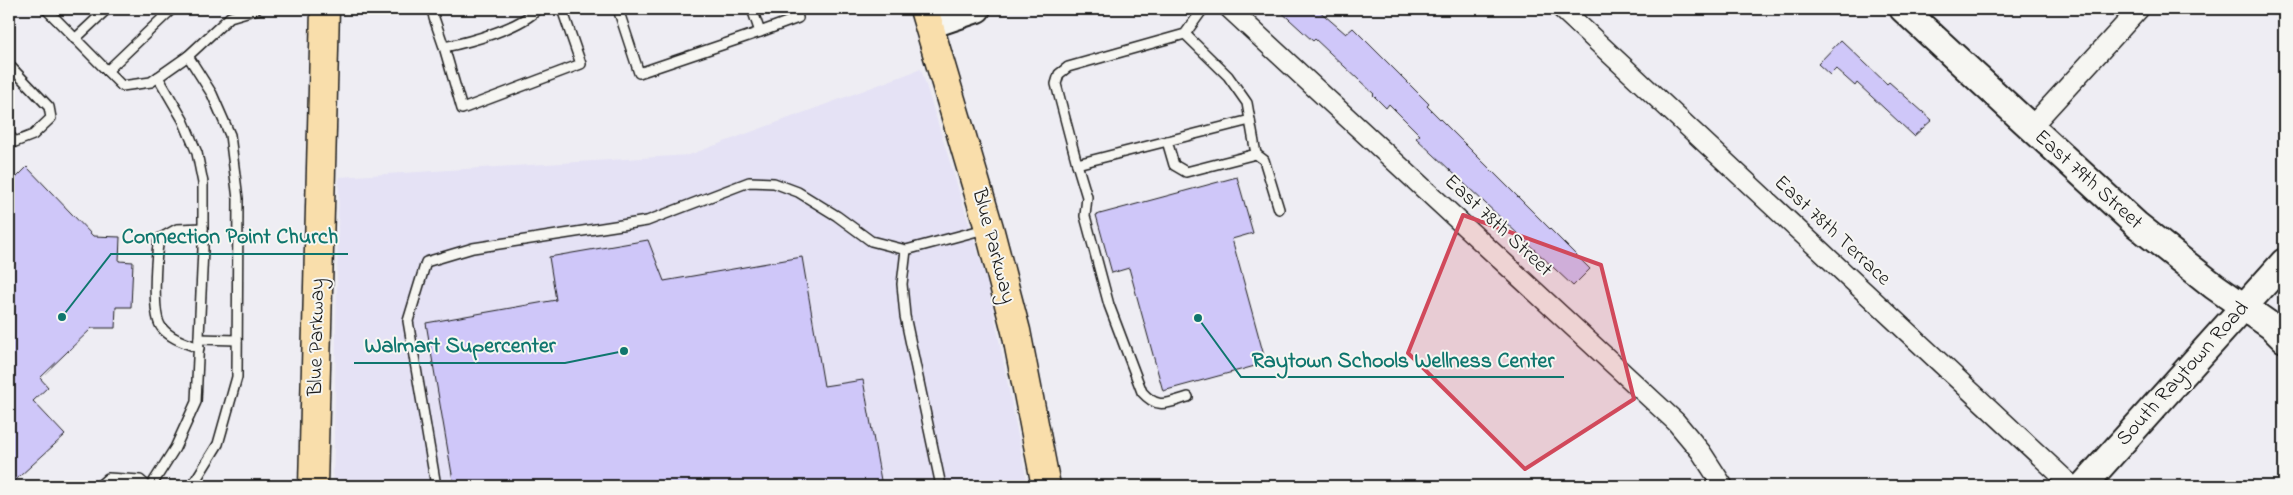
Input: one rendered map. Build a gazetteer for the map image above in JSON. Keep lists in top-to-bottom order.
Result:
{
  "streets": {
    "highway": ["Blue Parkway"],
    "street": [
      "East 79th Street",
      "East 78th Street",
      "East 78th Terrace",
      "South Raytown Road"
    ]
  },
  "crossings": [
    ["East 79th Street", "South Raytown Road"]
  ],
  "places": ["Connection Point Church", "Raytown Schools Wellness Center", "Walmart Supercenter"]
}
